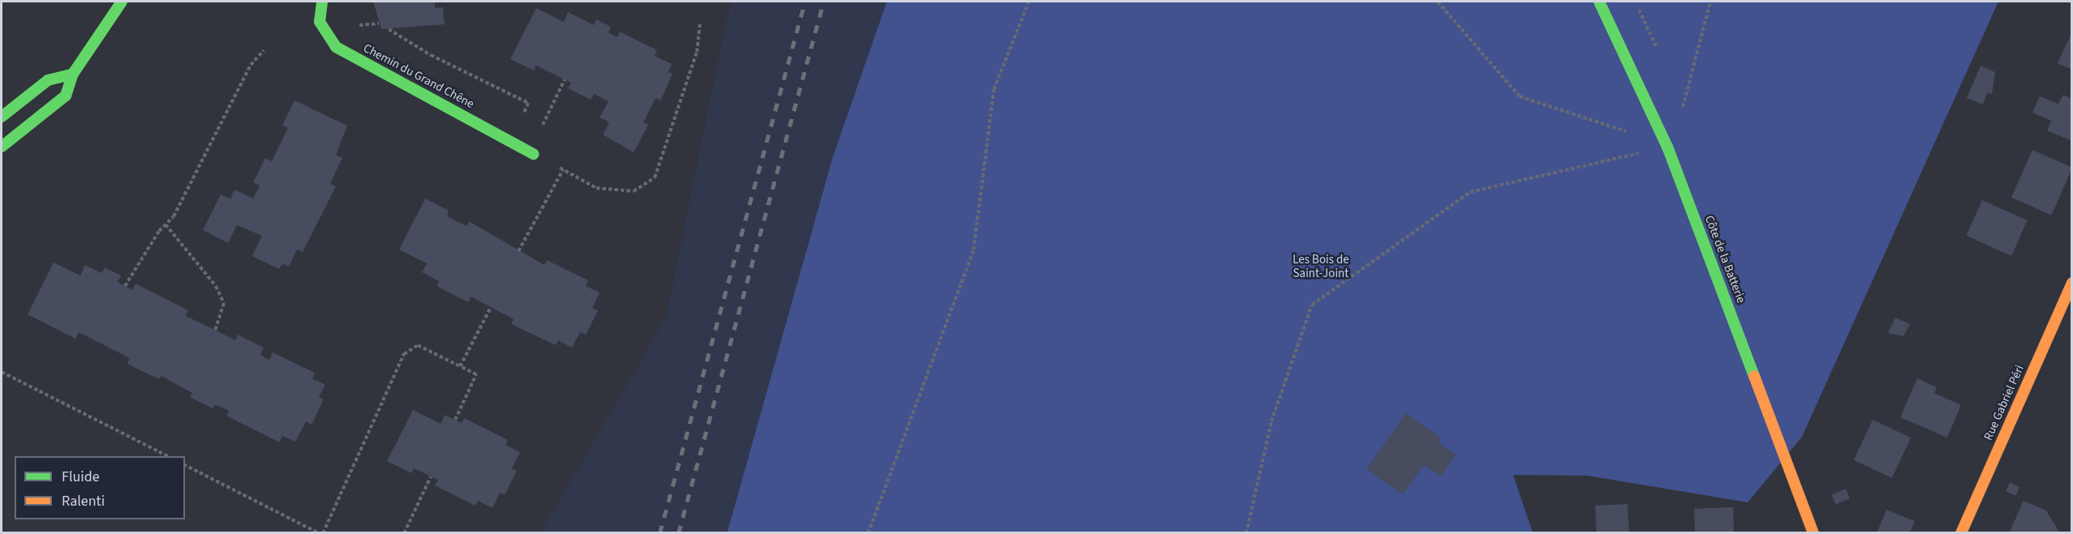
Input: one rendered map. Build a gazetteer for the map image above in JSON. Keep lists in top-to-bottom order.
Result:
{
  "streets": {
    "main road": ["Chemin du Grand Chêne", "Côte de la Batterie", "Rue Gabriel Péri"]
  },
  "parks": ["Les Bois de Saint-Joint"],
  "legend": ["Fluide", "Ralenti"]
}
